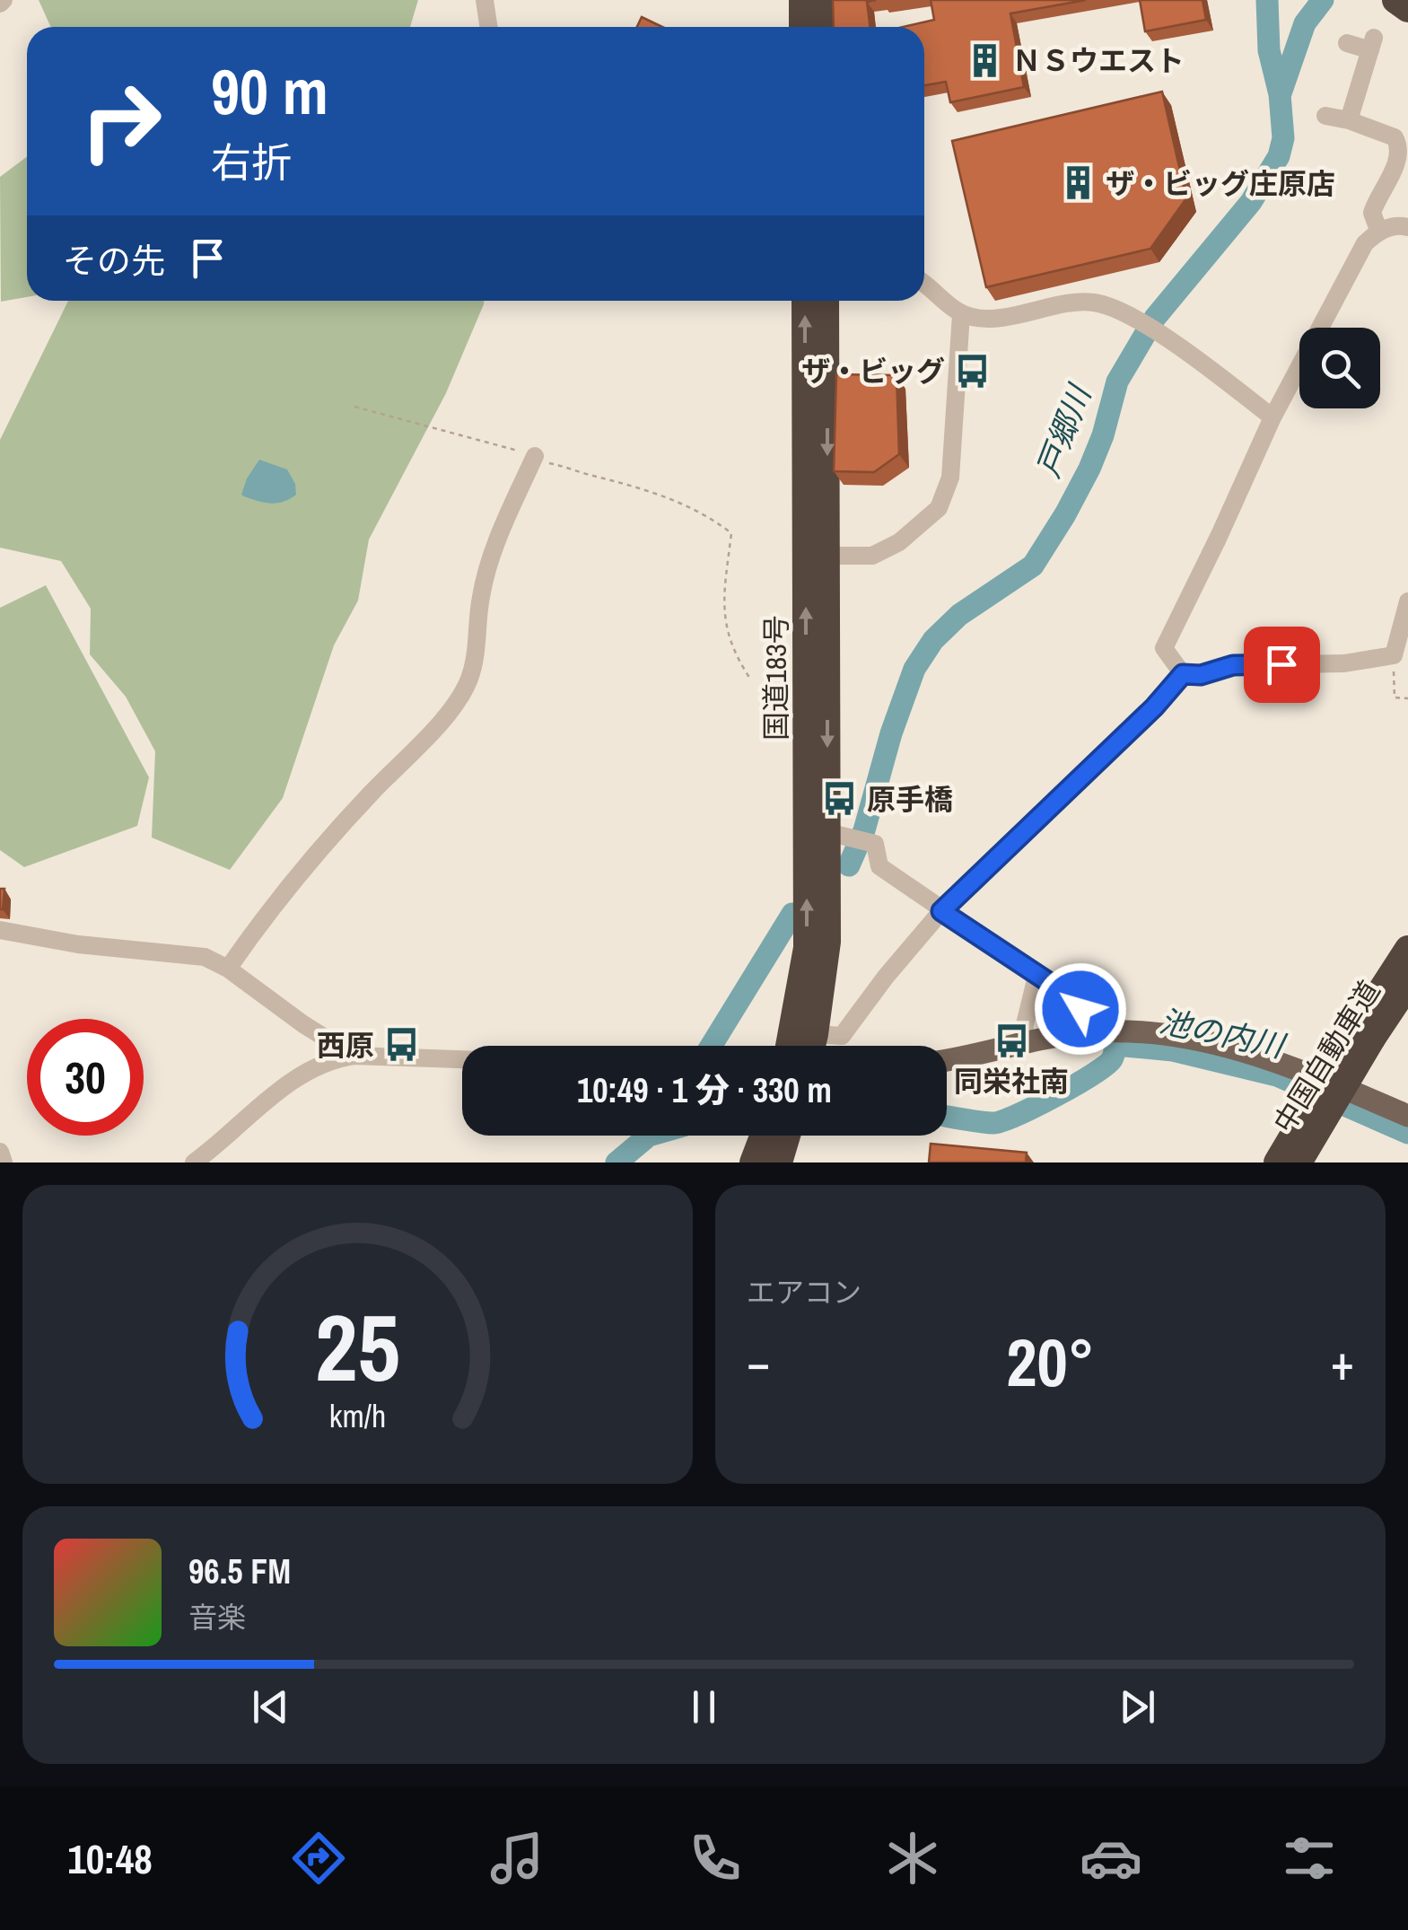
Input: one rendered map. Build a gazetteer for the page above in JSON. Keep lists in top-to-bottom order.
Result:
{
  "streets": {
    "highway": ["国道183号", "中国自動車道"]
  },
  "water": ["戸郷川", "池の内川"],
  "places": {
    "building": ["ＮＳウエスト", "ザ・ビッグ庄原店"],
    "bus stop": [
      "ザ・ビッグ",
      "原手橋",
      "同栄社南",
      "西原"
    ]
  },
  "page": {
    "turn": ["90 m", "右折"],
    "then": "その先",
    "limit": "30",
    "trip": "10:49 · 1 分 · 330 m",
    "tile": "エアコン",
    "heat": ["−", "20°", "+"],
    "song": ["96.5 FM", "音楽"],
    "tabs": "10:48",
    "gauge": ["25", "km/h"]
  }
}
